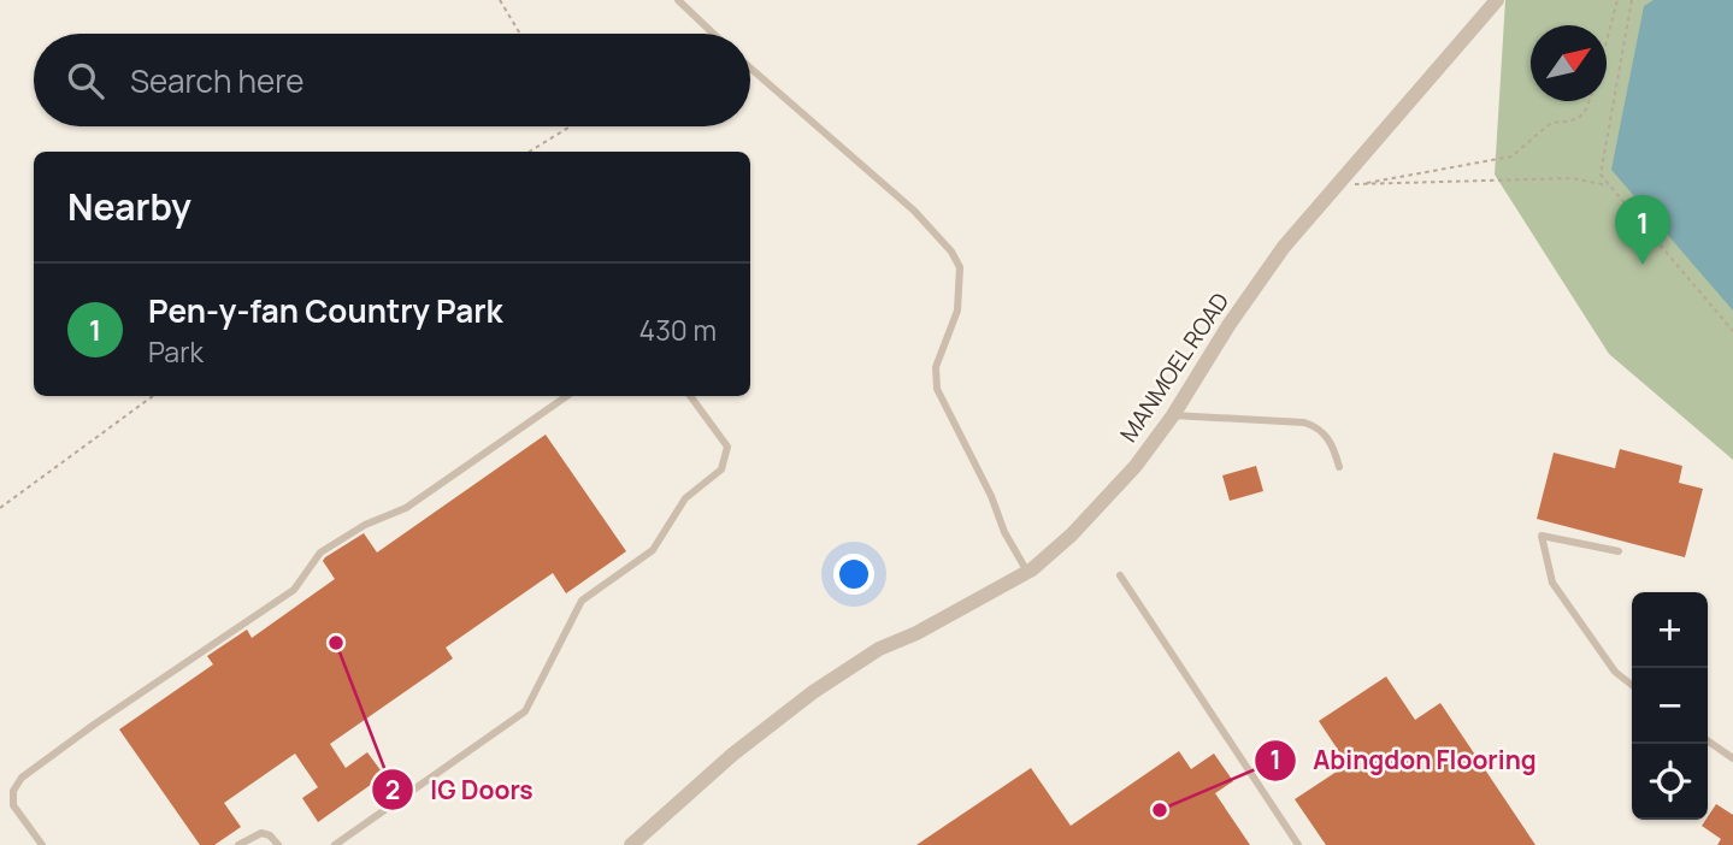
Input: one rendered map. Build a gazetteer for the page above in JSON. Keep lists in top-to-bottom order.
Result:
{
  "streets": {
    "street": ["MANMOEL ROAD"]
  },
  "places": ["IG Doors", "Abingdon Flooring"],
  "north": "top right",
  "page": {
    "search": "Search here",
    "heading": "Nearby",
    "pins": "1",
    "list": [
      {
        "mark": "1",
        "name": "Pen-y-fan Country Park",
        "note": "Park",
        "value": "430 m"
      }
    ],
    "map_buttons": ["+", "−"]
  }
}
